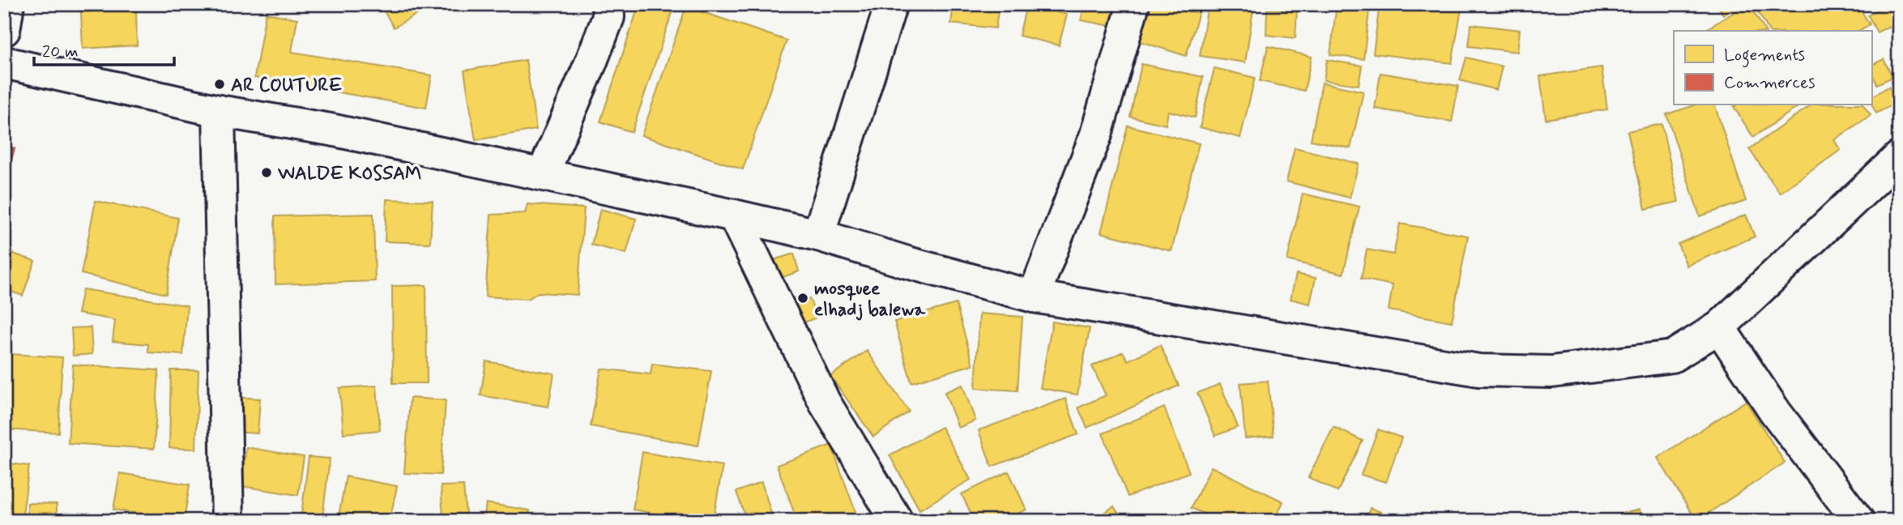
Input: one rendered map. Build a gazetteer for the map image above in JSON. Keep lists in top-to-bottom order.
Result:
{
  "places": ["AR COUTURE", "WALDE KOSSAM", "mosquee elhadj balewa"],
  "legend": ["Logements", "Commerces"],
  "scale_bar": "20 m"
}
